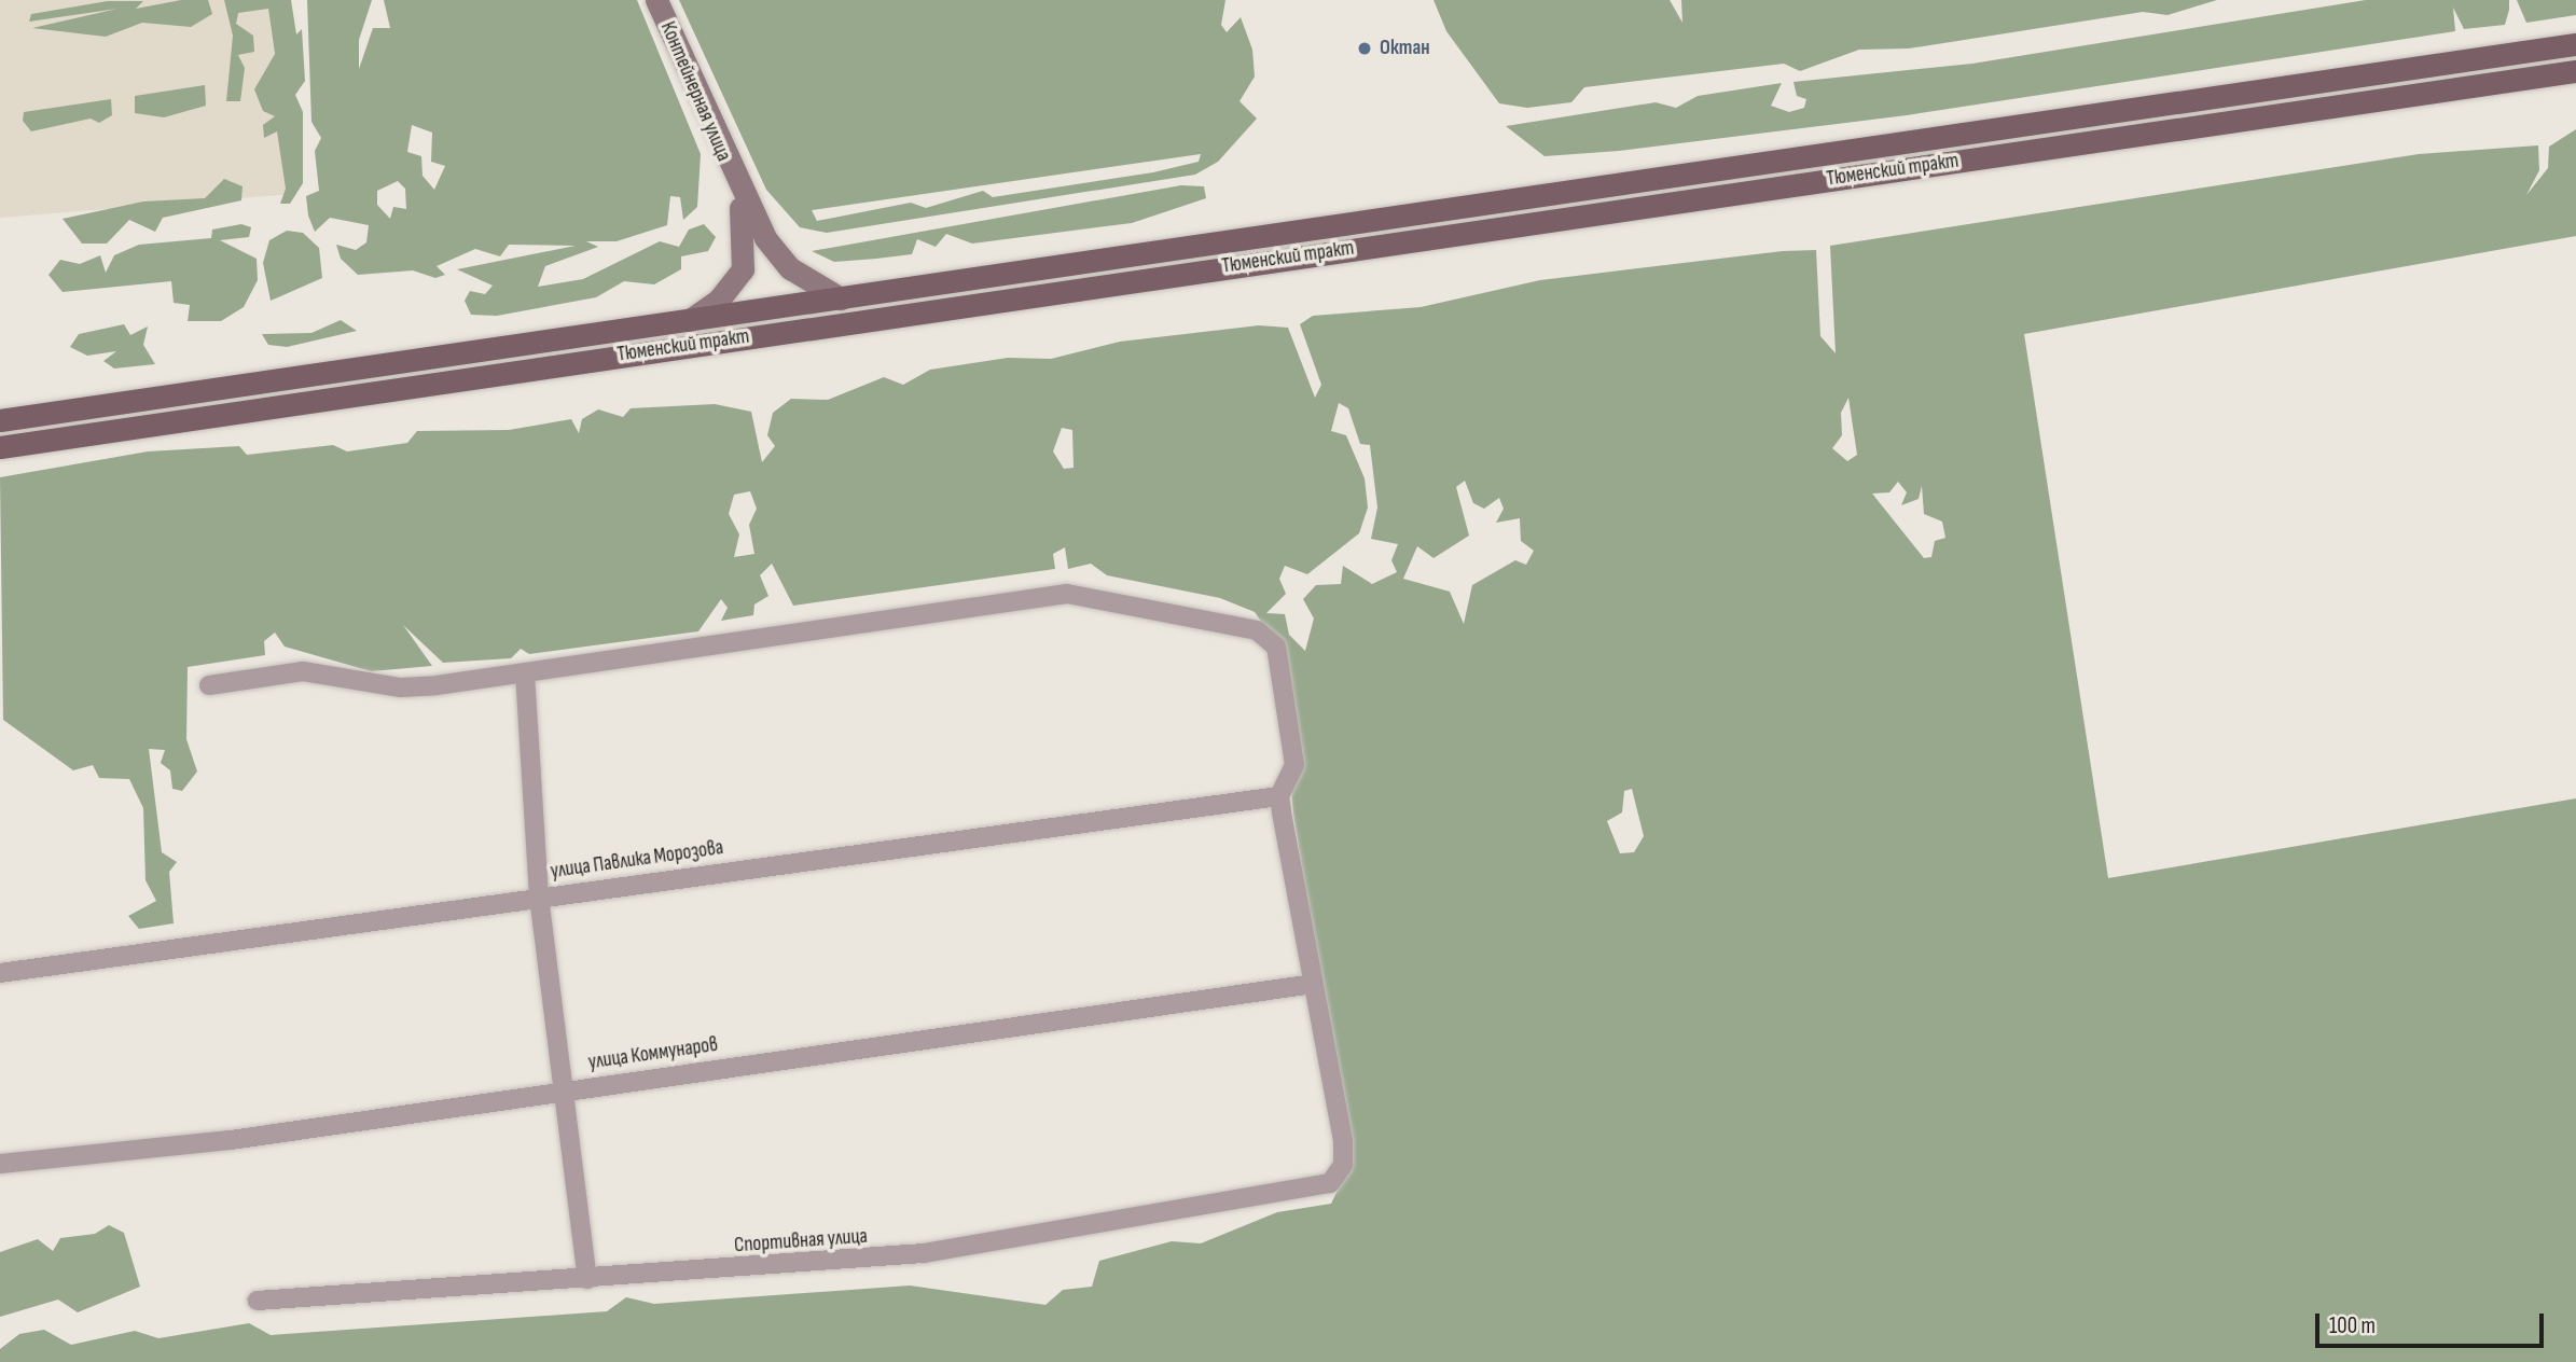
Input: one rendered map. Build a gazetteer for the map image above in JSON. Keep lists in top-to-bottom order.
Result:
{
  "streets": {
    "main road": ["Тюменский тракт"],
    "street": [
      "Контейнерная улица",
      "улица Павлика Морозова",
      "улица Коммунаров",
      "Спортивная улица"
    ]
  },
  "crossings": [
    ["Контейнерная улица", "Тюменский тракт"],
    ["улица Коммунаров", "Спортивная улица"]
  ],
  "places": ["Октан"],
  "scale_bar": "100 m"
}
